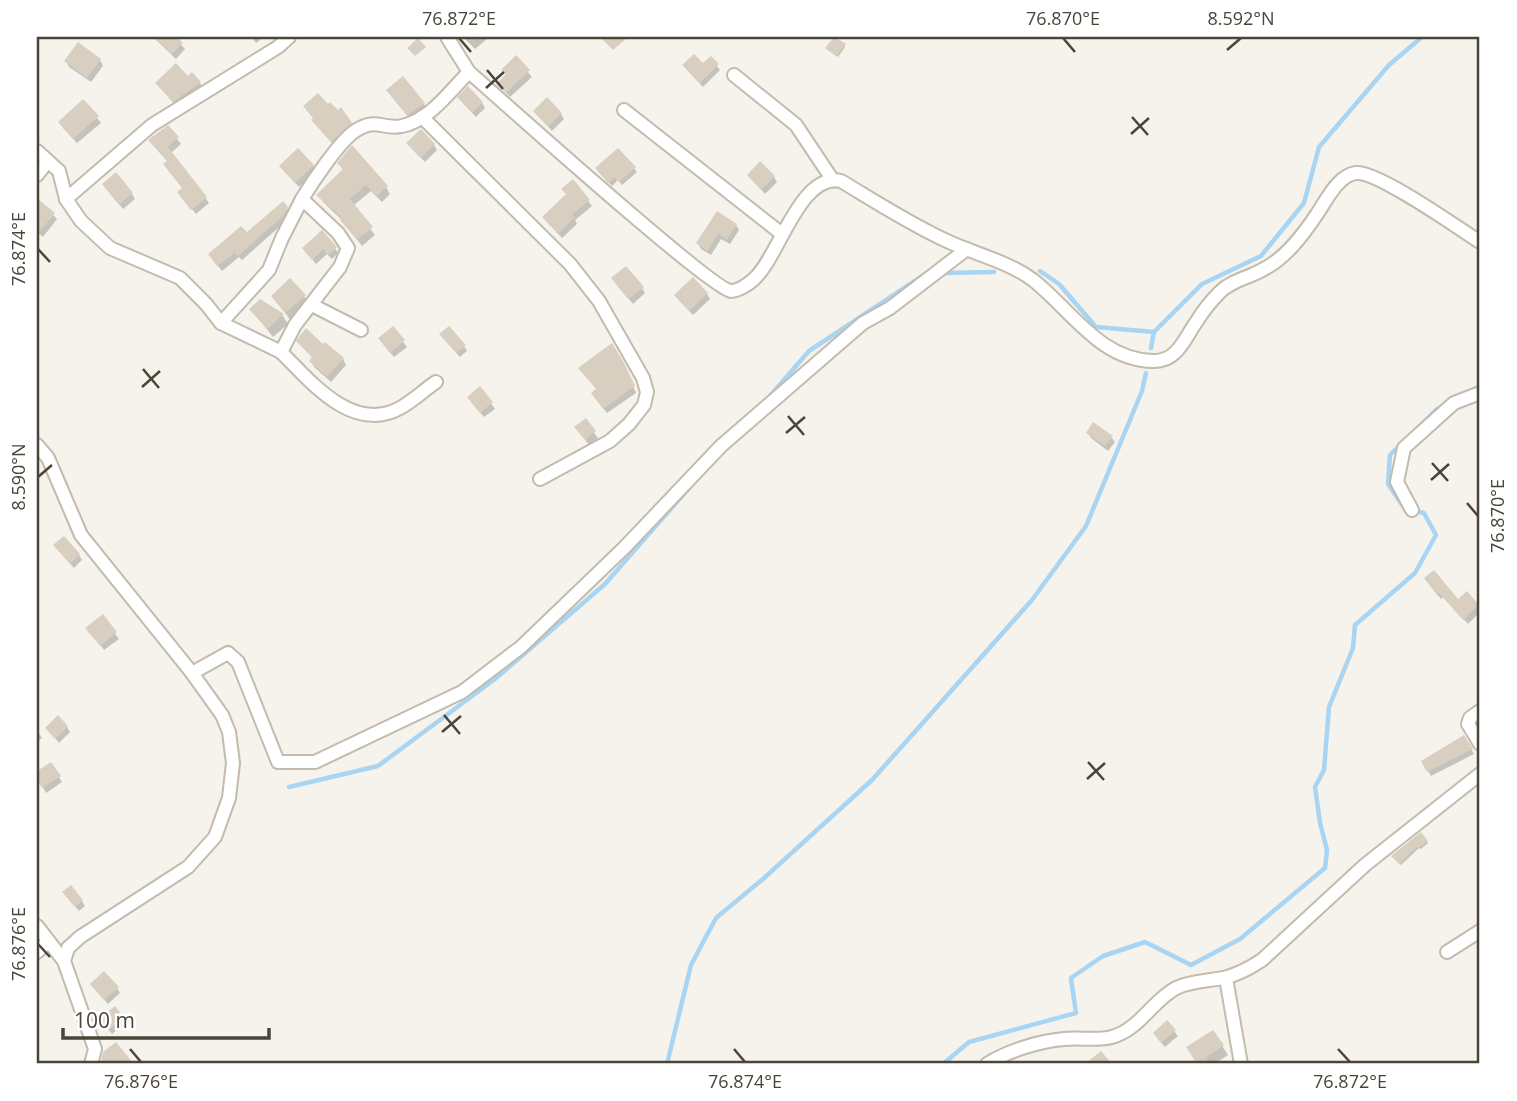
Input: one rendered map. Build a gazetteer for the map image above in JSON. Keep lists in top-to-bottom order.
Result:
{
  "scale_bar": "100 m",
  "coordinates": [
    "76.872°E",
    "76.870°E",
    "8.592°N",
    "76.874°E",
    "8.590°N",
    "76.876°E"
  ]
}
